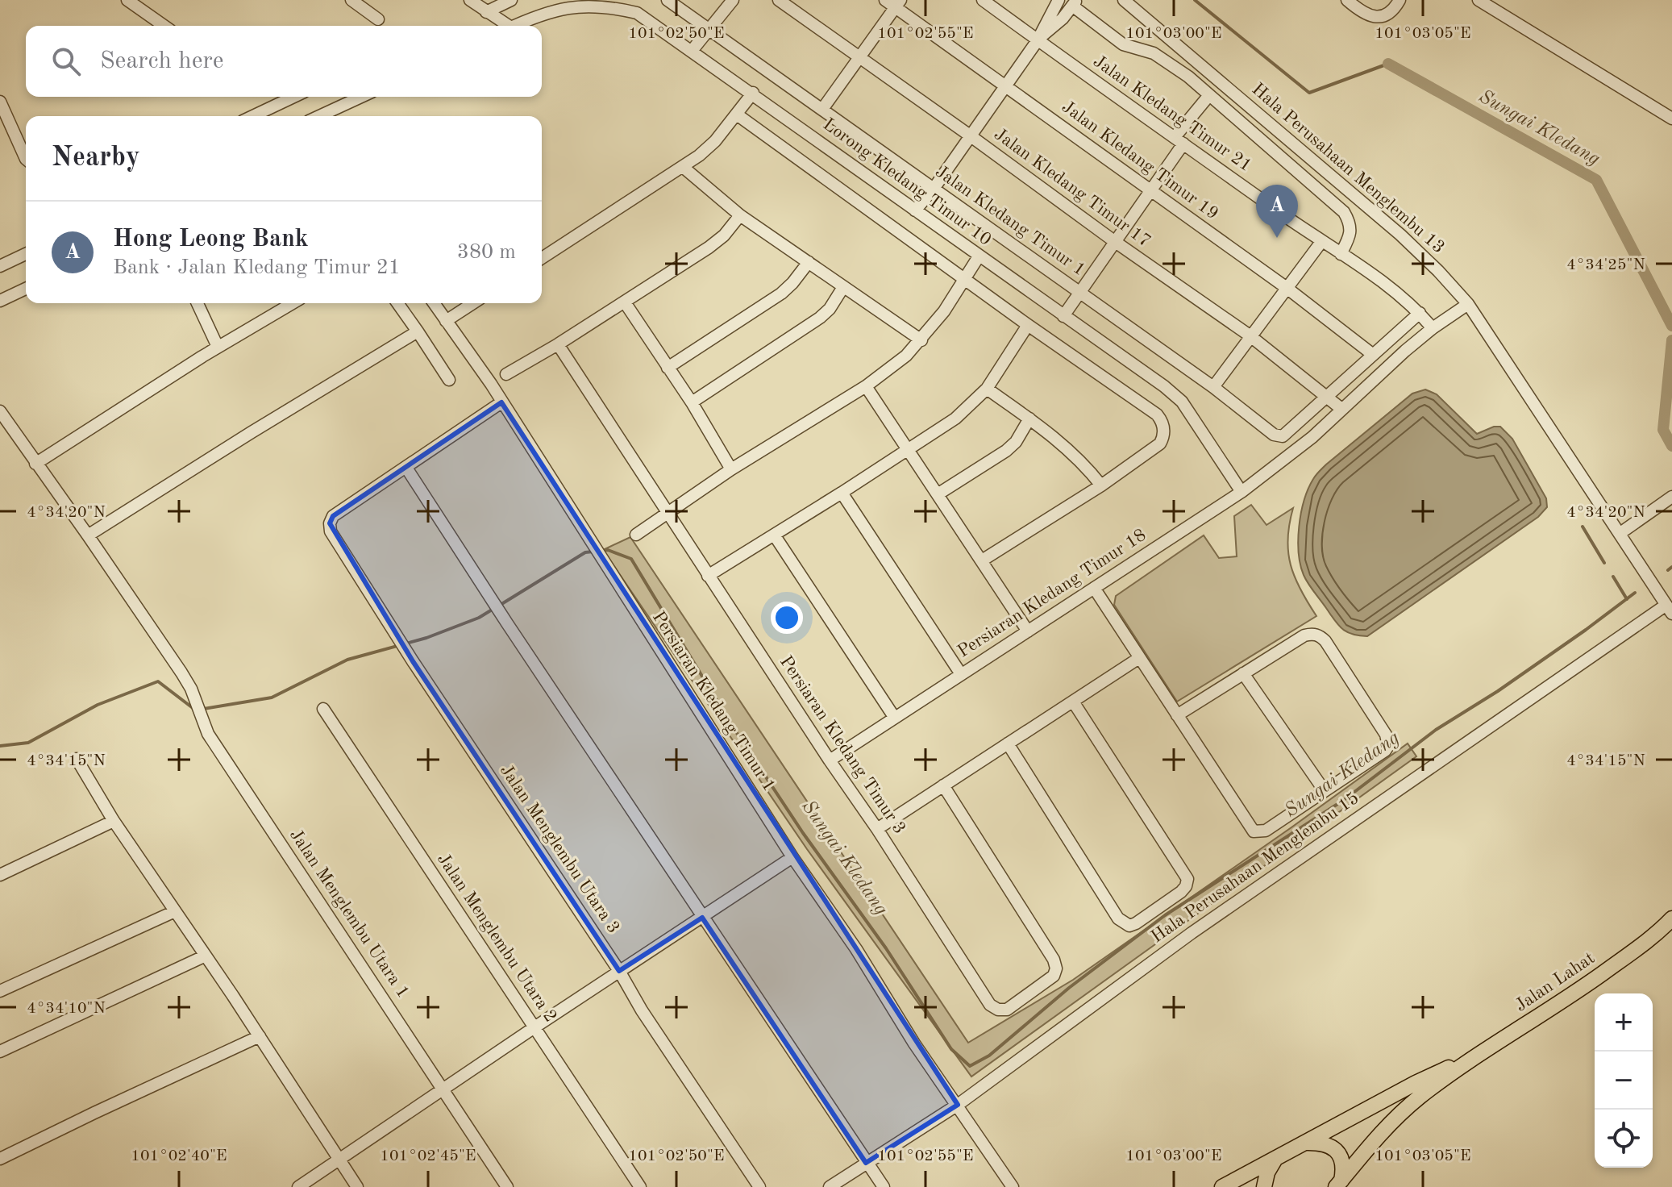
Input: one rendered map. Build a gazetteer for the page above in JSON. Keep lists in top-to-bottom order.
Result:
{
  "streets": {
    "main road": ["Jalan Lahat"],
    "street": [
      "Jalan Kledang Timur 21",
      "Jalan Kledang Timur 19",
      "Hala Perusahaan Menglembu 13",
      "Lorong Kledang Timur 10",
      "Jalan Kledang Timur 17",
      "Jalan Kledang Timur 1",
      "Persiaran Kledang Timur 18",
      "Persiaran Kledang Timur 1",
      "Persiaran Kledang Timur 3",
      "Jalan Menglembu Utara 3",
      "Hala Perusahaan Menglembu 15",
      "Jalan Menglembu Utara 1",
      "Jalan Menglembu Utara 2"
    ]
  },
  "crossings": [
    ["Jalan Kledang Timur 21", "Persiaran Kledang Timur 18"],
    ["Hala Perusahaan Menglembu 13", "Persiaran Kledang Timur 18"],
    ["Hala Perusahaan Menglembu 13", "Hala Perusahaan Menglembu 15"],
    ["Lorong Kledang Timur 10", "Persiaran Kledang Timur 18"],
    ["Jalan Kledang Timur 17", "Jalan Kledang Timur 1"],
    ["Jalan Kledang Timur 17", "Persiaran Kledang Timur 18"],
    ["Persiaran Kledang Timur 18", "Persiaran Kledang Timur 3"],
    ["Persiaran Kledang Timur 1", "Hala Perusahaan Menglembu 15"]
  ],
  "water": ["Sungai Kledang"],
  "page": {
    "search": "Search here",
    "heading": "Nearby",
    "pins": "A",
    "list": [
      {
        "mark": "A",
        "name": "Hong Leong Bank",
        "note": "Bank · Jalan Kledang Timur 21",
        "value": "380 m"
      }
    ],
    "map_buttons": ["+", "−"]
  },
  "coordinates": [
    "101°02'50\"E",
    "101°02'55\"E",
    "101°03'00\"E",
    "101°03'05\"E",
    "4°34'25\"N",
    "4°34'20\"N",
    "4°34'15\"N",
    "4°34'10\"N",
    "101°02'40\"E",
    "101°02'45\"E"
  ]
}
